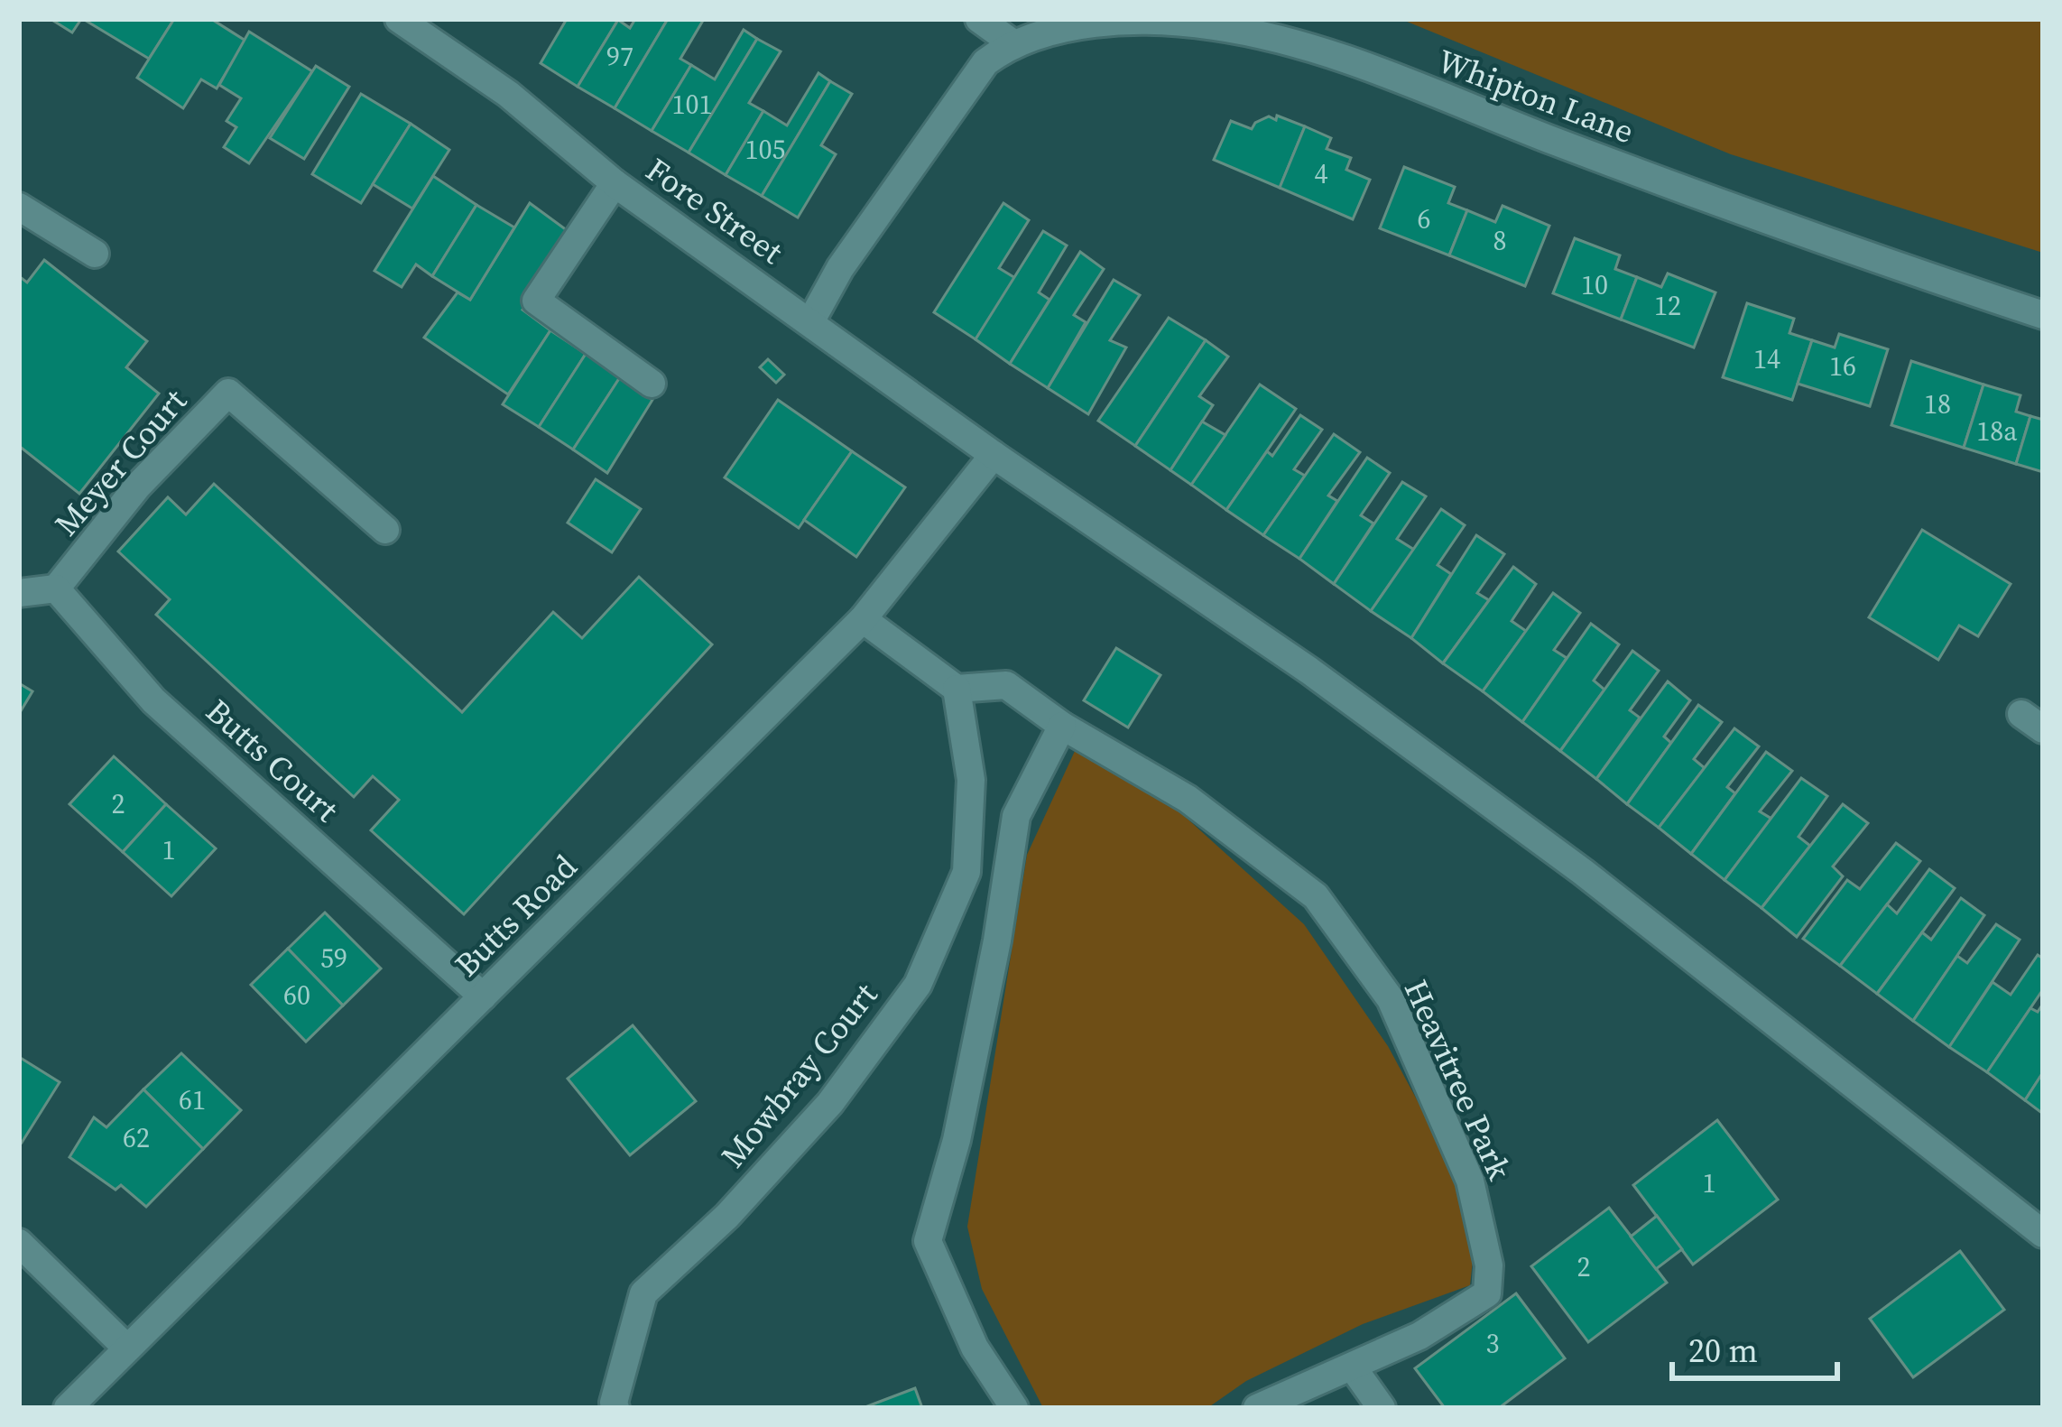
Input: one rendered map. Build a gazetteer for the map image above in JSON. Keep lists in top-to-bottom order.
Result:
{
  "streets": {
    "street": [
      "Whipton Lane",
      "Fore Street",
      "Meyer Court",
      "Butts Court",
      "Butts Road",
      "Mowbray Court",
      "Heavitree Park"
    ]
  },
  "crossings": [
    ["Whipton Lane", "Fore Street"],
    ["Fore Street", "Butts Road"],
    ["Meyer Court", "Butts Court"],
    ["Butts Court", "Butts Road"],
    ["Mowbray Court", "Heavitree Park"]
  ],
  "house_numbers": [
    "97",
    "101",
    "105",
    "4",
    "6",
    "8",
    "10",
    "12",
    "14",
    "16",
    "18",
    "18a",
    "2",
    "1",
    "59",
    "60",
    "61",
    "62",
    "1",
    "2",
    "3"
  ],
  "scale_bar": "20 m"
}
